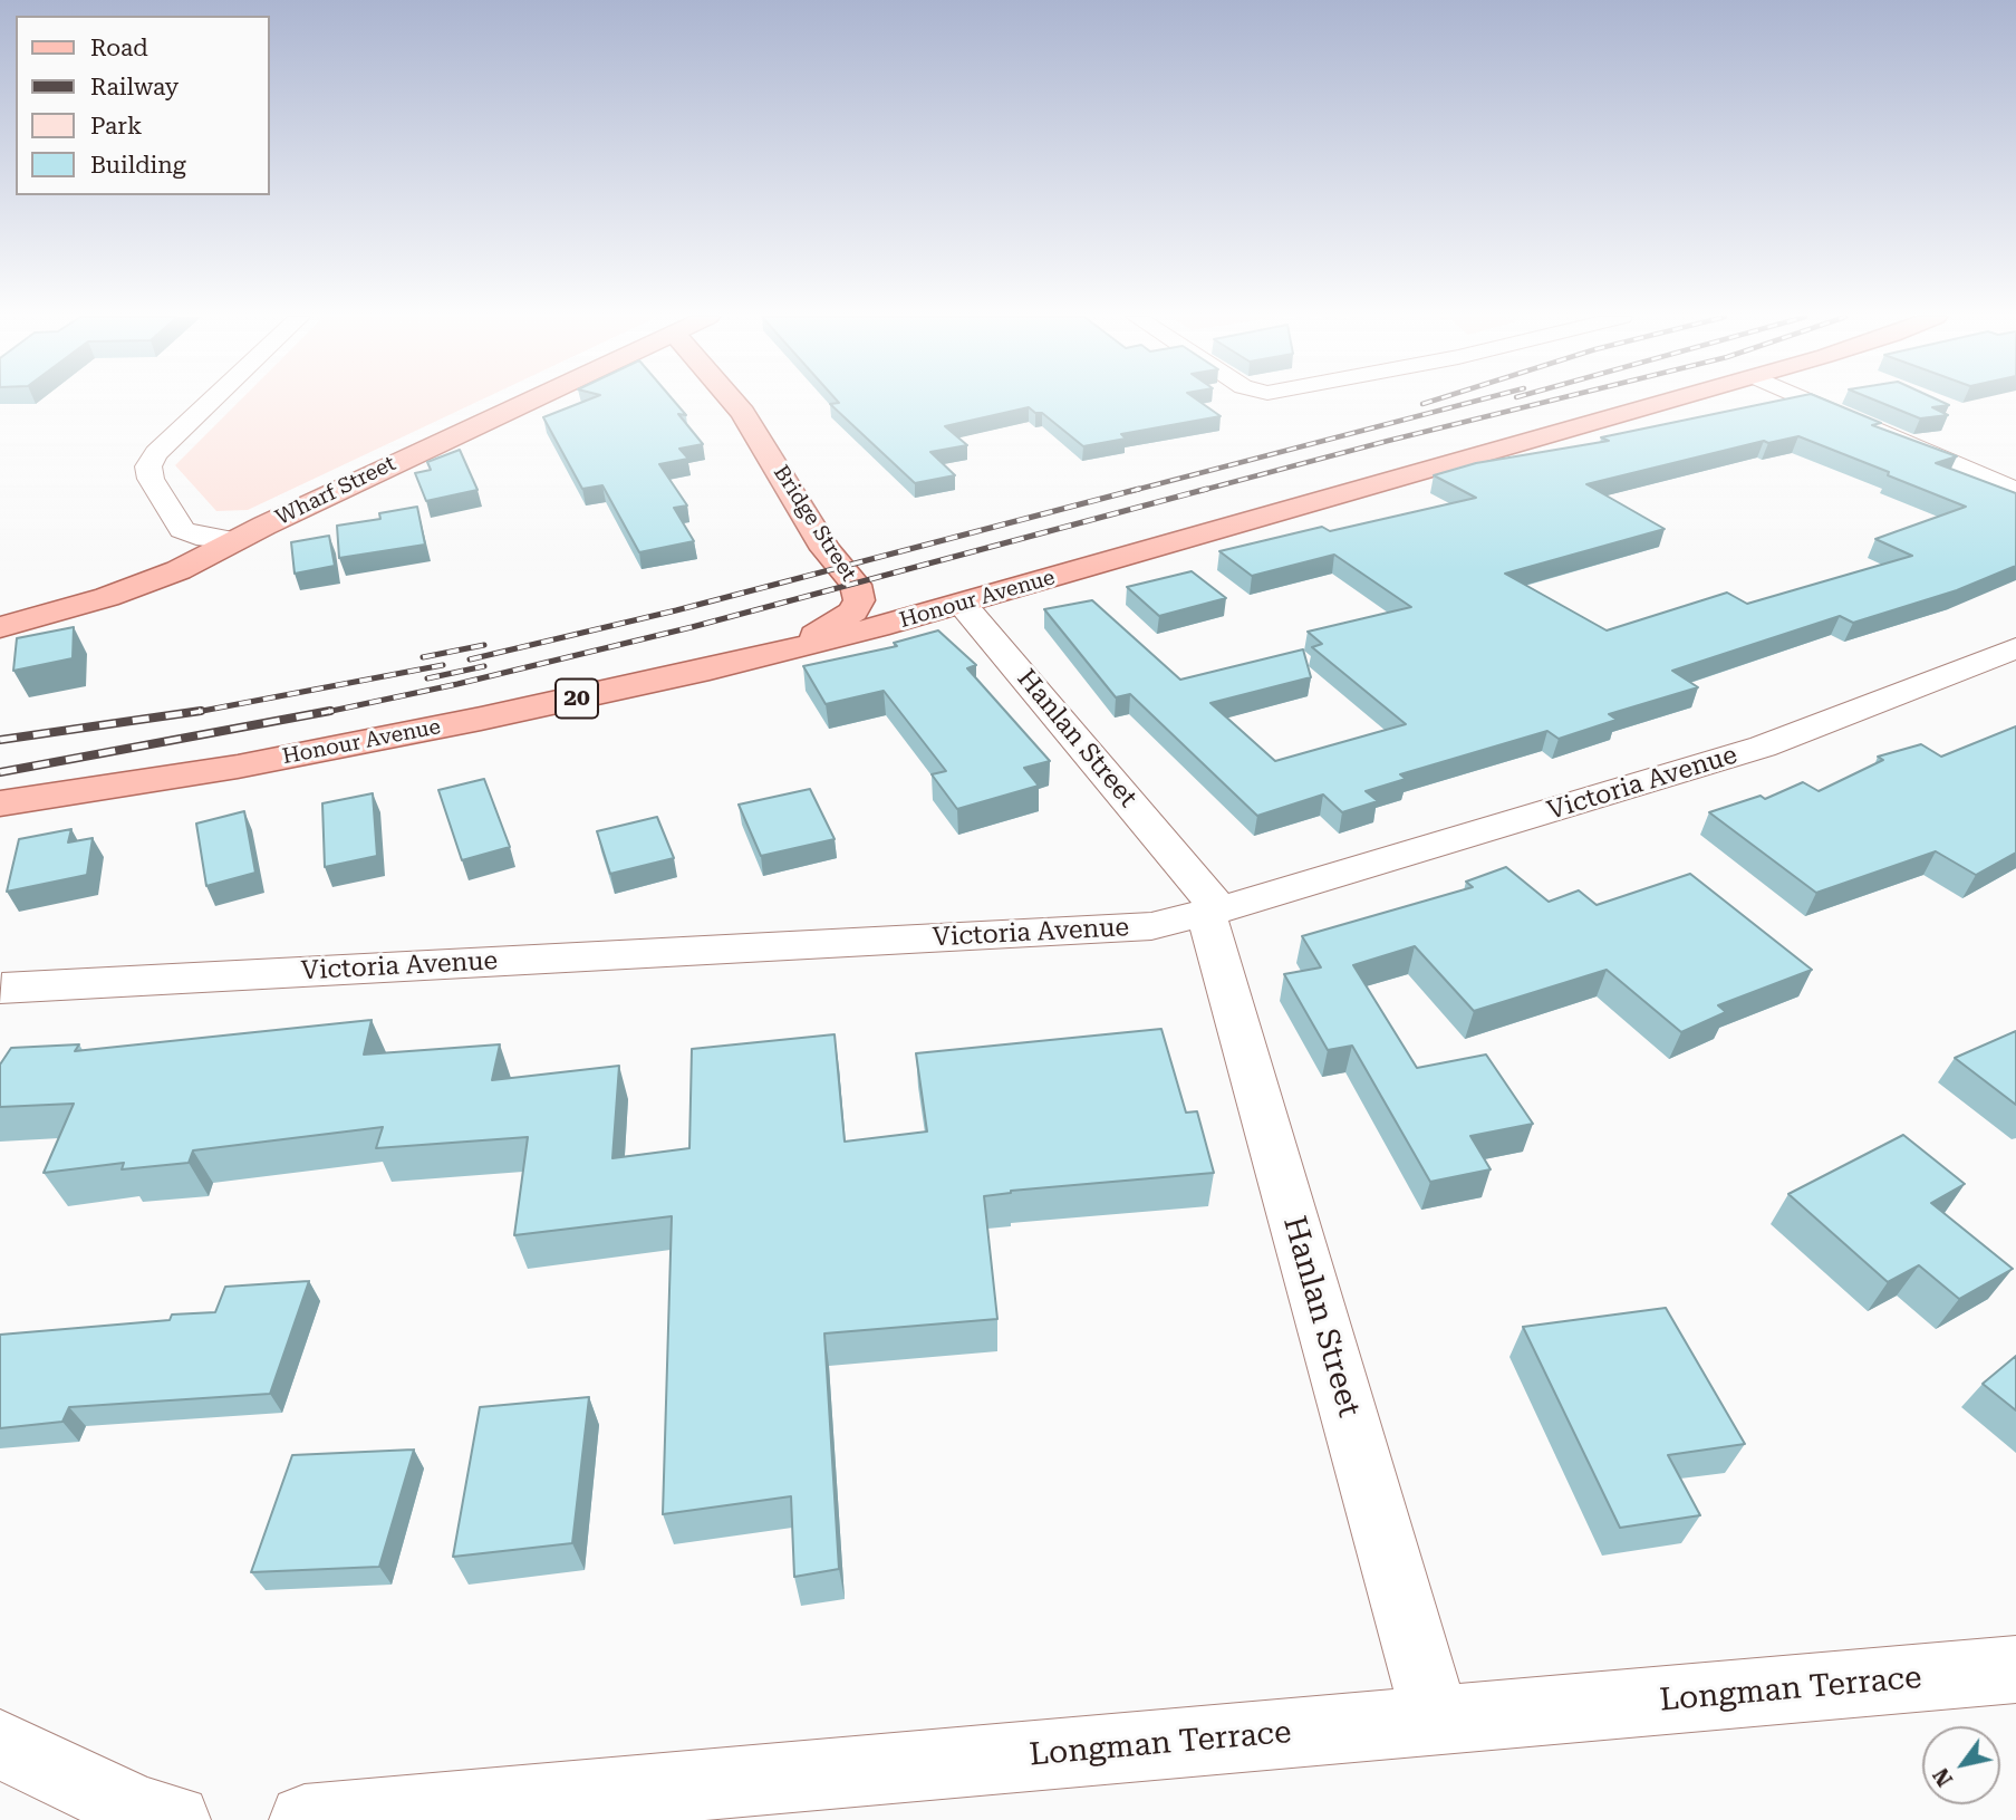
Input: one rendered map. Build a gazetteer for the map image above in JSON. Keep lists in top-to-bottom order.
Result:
{
  "streets": {
    "main road": [
      "Wharf Street",
      "Bridge Street",
      "Honour Avenue",
      "20"
    ],
    "street": ["Hanlan Street", "Victoria Avenue", "Longman Terrace"]
  },
  "crossings": [
    ["Bridge Street", "Honour Avenue"],
    ["Honour Avenue", "Hanlan Street"],
    ["Hanlan Street", "Victoria Avenue"],
    ["Hanlan Street", "Longman Terrace"]
  ],
  "legend": [
    "Road",
    "Railway",
    "Park",
    "Building"
  ],
  "north": "bottom left"
}
